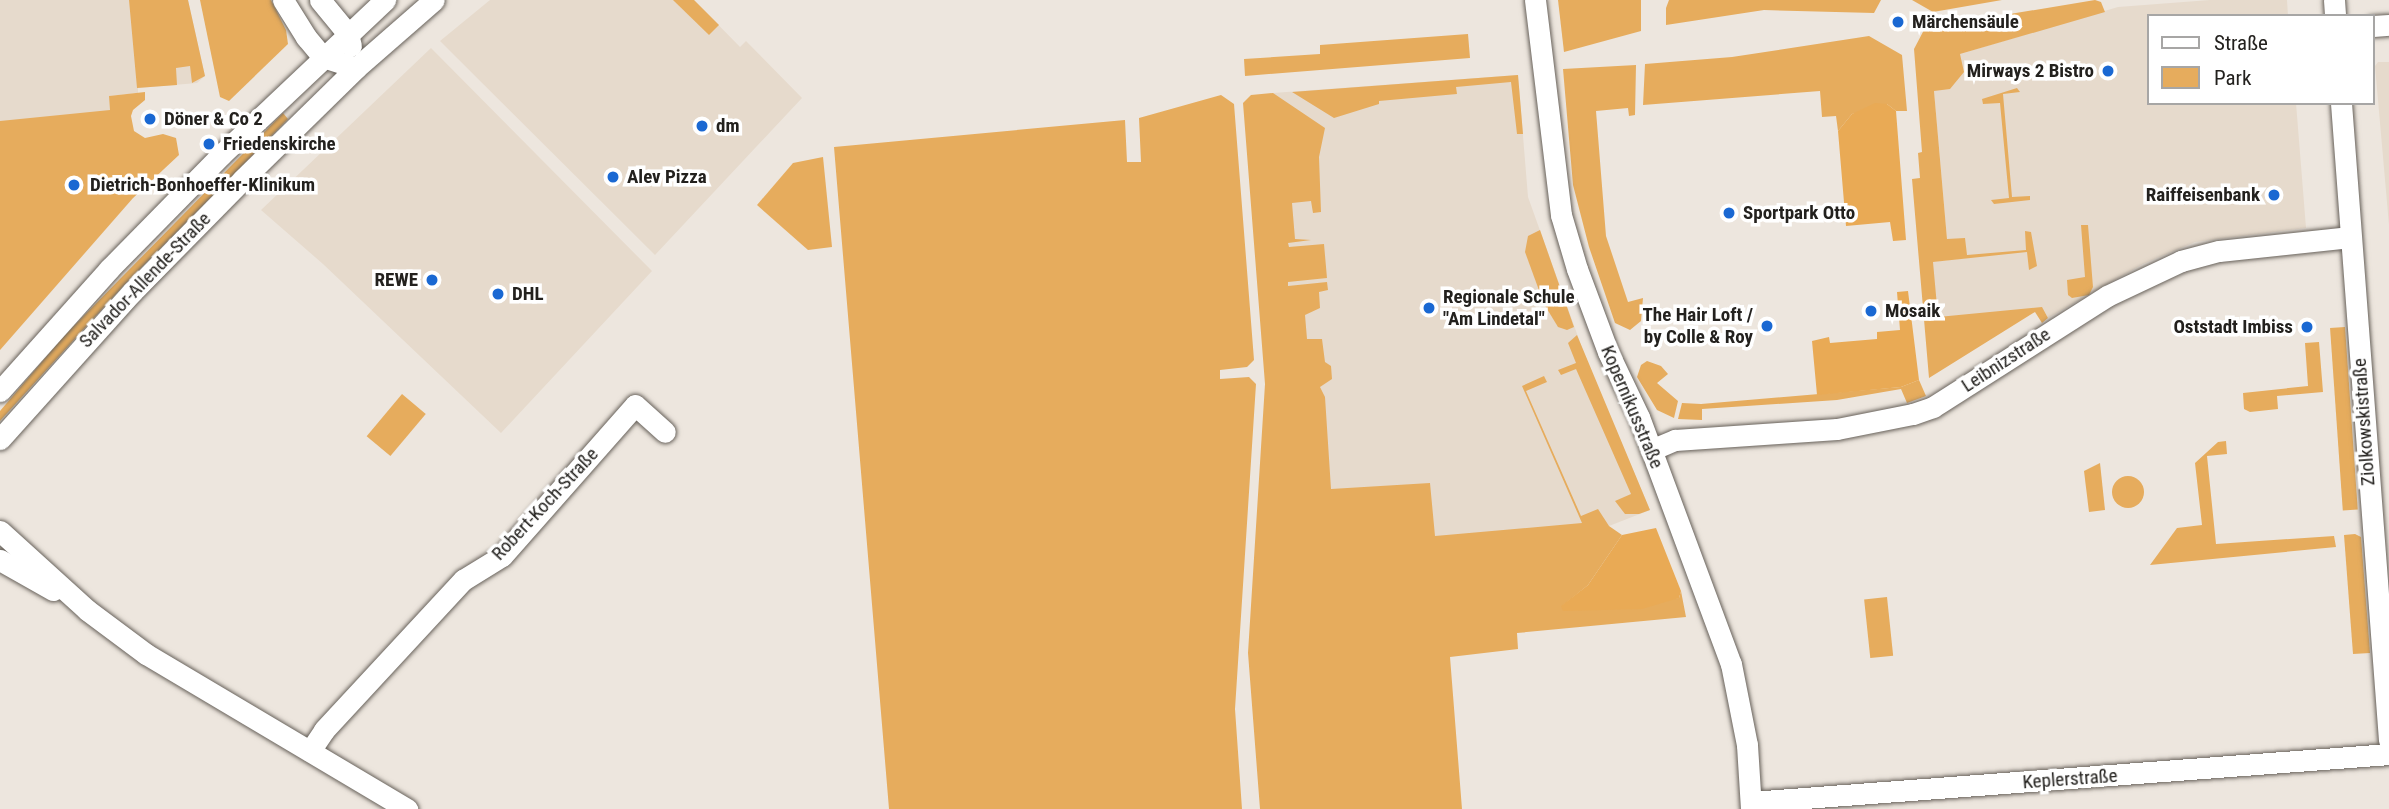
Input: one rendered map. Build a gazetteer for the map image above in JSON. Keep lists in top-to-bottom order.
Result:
{
  "streets": {
    "street": [
      "Salvador-Allende-Straße",
      "Leibnizstraße",
      "Kopernikusstraße",
      "Ziolkowskistraße",
      "Robert-Koch-Straße",
      "Keplerstraße"
    ]
  },
  "crossings": [
    ["Leibnizstraße", "Kopernikusstraße"],
    ["Leibnizstraße", "Ziolkowskistraße"],
    ["Kopernikusstraße", "Keplerstraße"]
  ],
  "places": [
    "Märchensäule",
    "Mirways 2 Bistro",
    "Döner & Co 2",
    "dm",
    "Friedenskirche",
    "Alev Pizza",
    "Dietrich-Bonhoeffer-Klinikum",
    "Raiffeisenbank",
    "Sportpark Otto",
    "REWE",
    "DHL",
    "Regionale Schule \"Am Lindetal\"",
    "Mosaik",
    "The Hair Loft / by Colle & Roy",
    "Oststadt Imbiss"
  ],
  "legend": ["Straße", "Park"]
}
